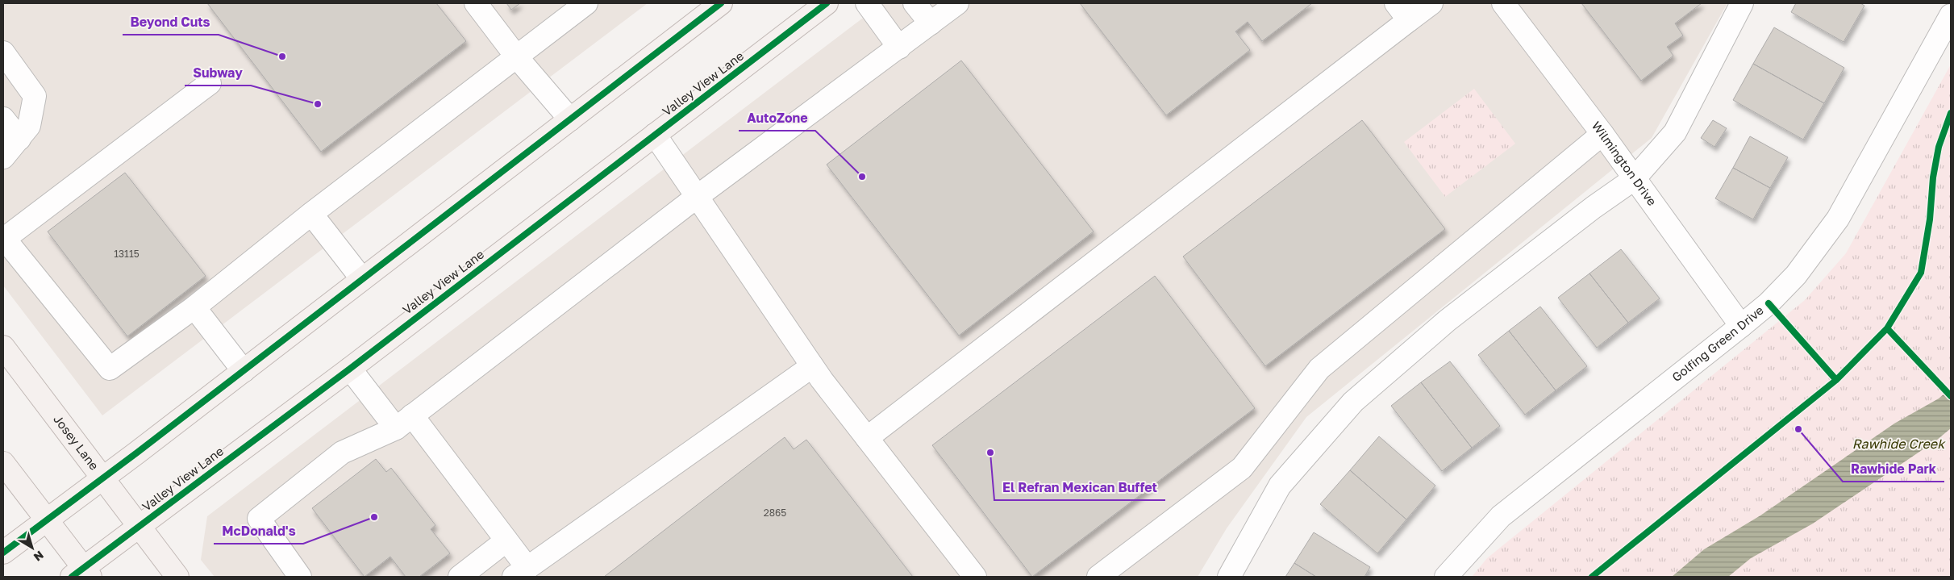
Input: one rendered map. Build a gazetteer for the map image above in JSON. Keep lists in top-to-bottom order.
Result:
{
  "streets": {
    "main road": ["Valley View Lane", "Josey Lane"],
    "street": ["Wilmington Drive", "Golfing Green Drive"]
  },
  "crossings": [
    ["Valley View Lane", "Josey Lane"],
    ["Wilmington Drive", "Golfing Green Drive"]
  ],
  "water": ["Rawhide Creek"],
  "places": [
    "Beyond Cuts",
    "Subway",
    "AutoZone",
    "Rawhide Park",
    "El Refran Mexican Buffet",
    "McDonald's"
  ],
  "house_numbers": ["13115", "2865"],
  "north": "bottom right"
}
